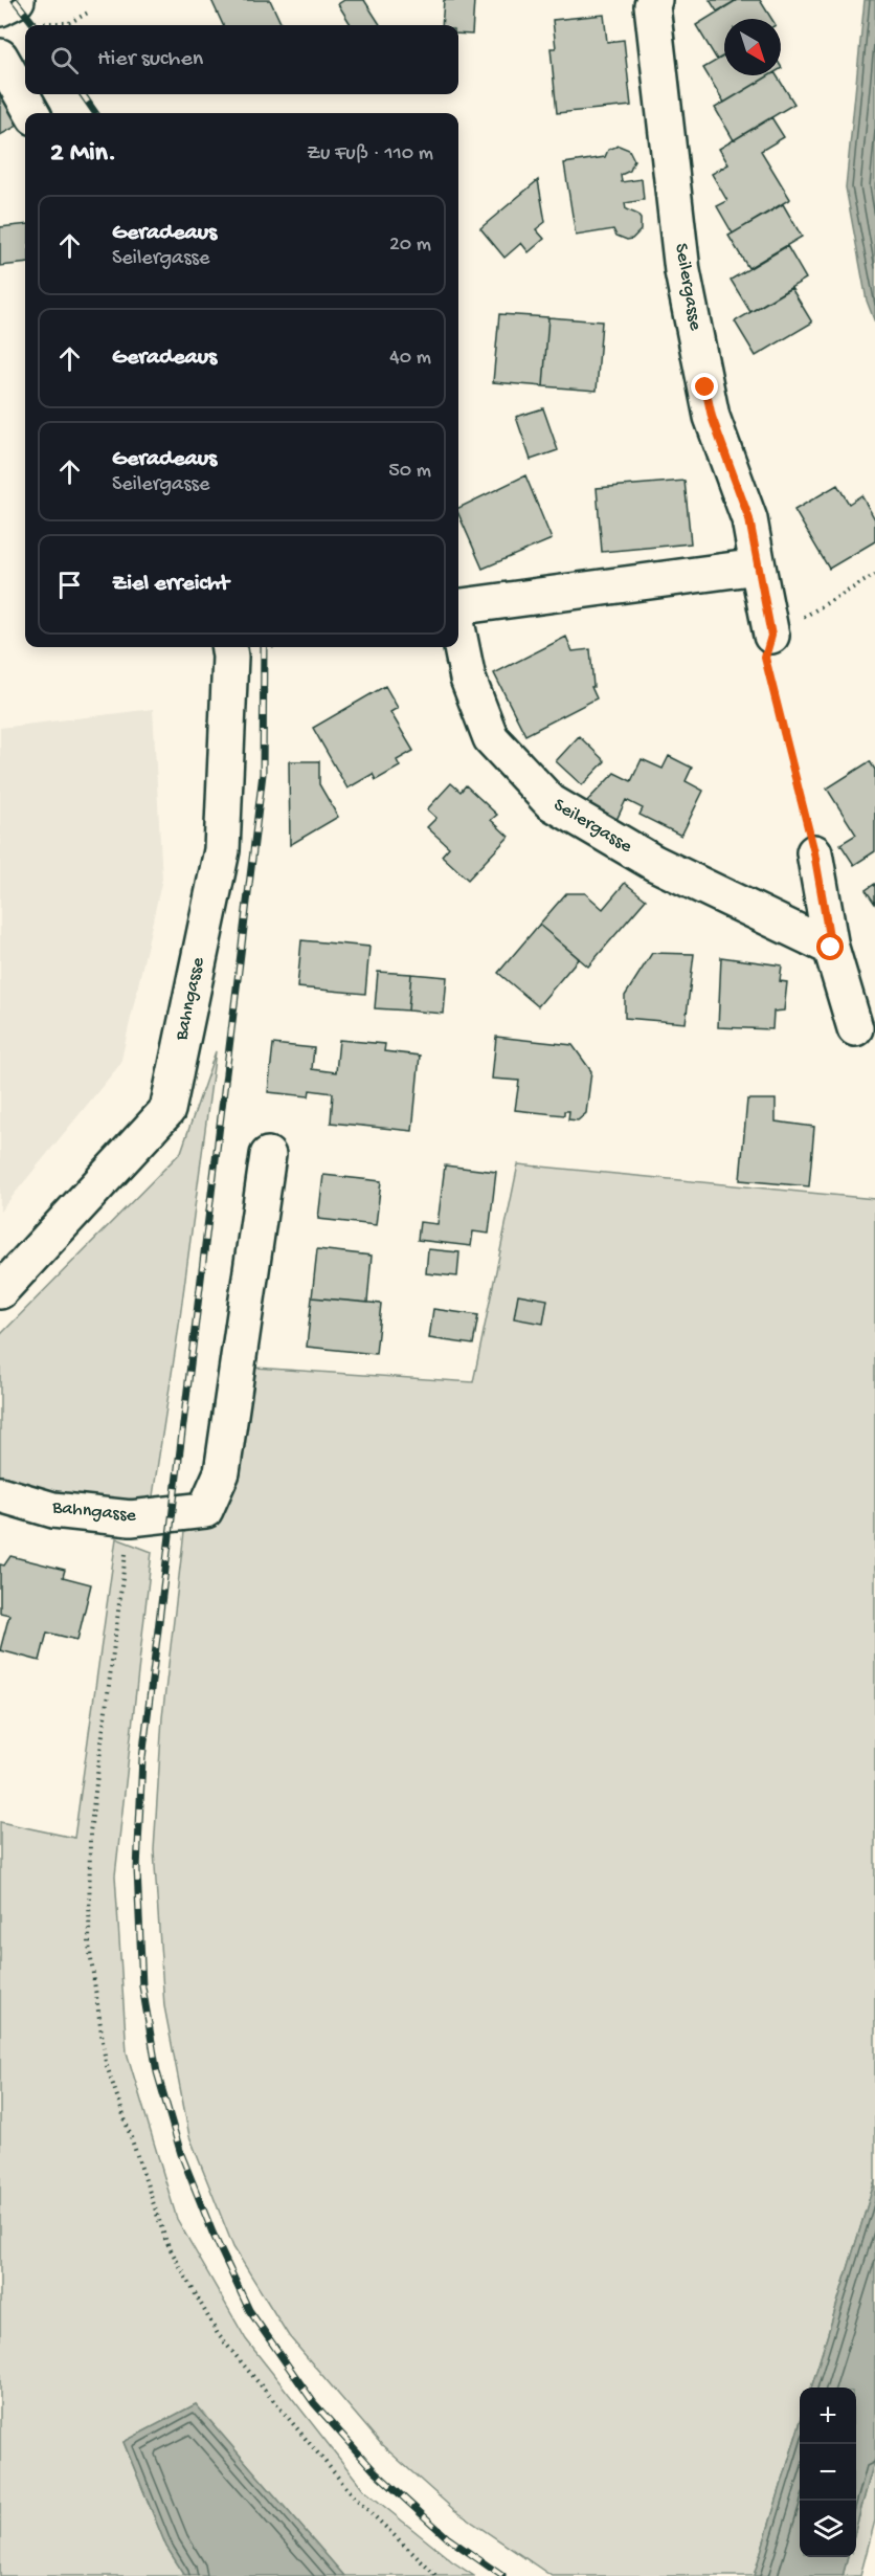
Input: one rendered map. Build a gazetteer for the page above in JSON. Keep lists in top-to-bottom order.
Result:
{
  "streets": {
    "street": ["Seilergasse", "Bahngasse"]
  },
  "north": "bottom right",
  "page": {
    "search": "Hier suchen",
    "heading": ["2 Min.", "Zu Fuß · 110 m"],
    "list": [
      ["Geradeaus", "Seilergasse", "20 m"],
      ["Geradeaus", "40 m"],
      ["Geradeaus", "Seilergasse", "50 m"],
      "Ziel erreicht"
    ],
    "map_buttons": ["+", "−"]
  }
}
